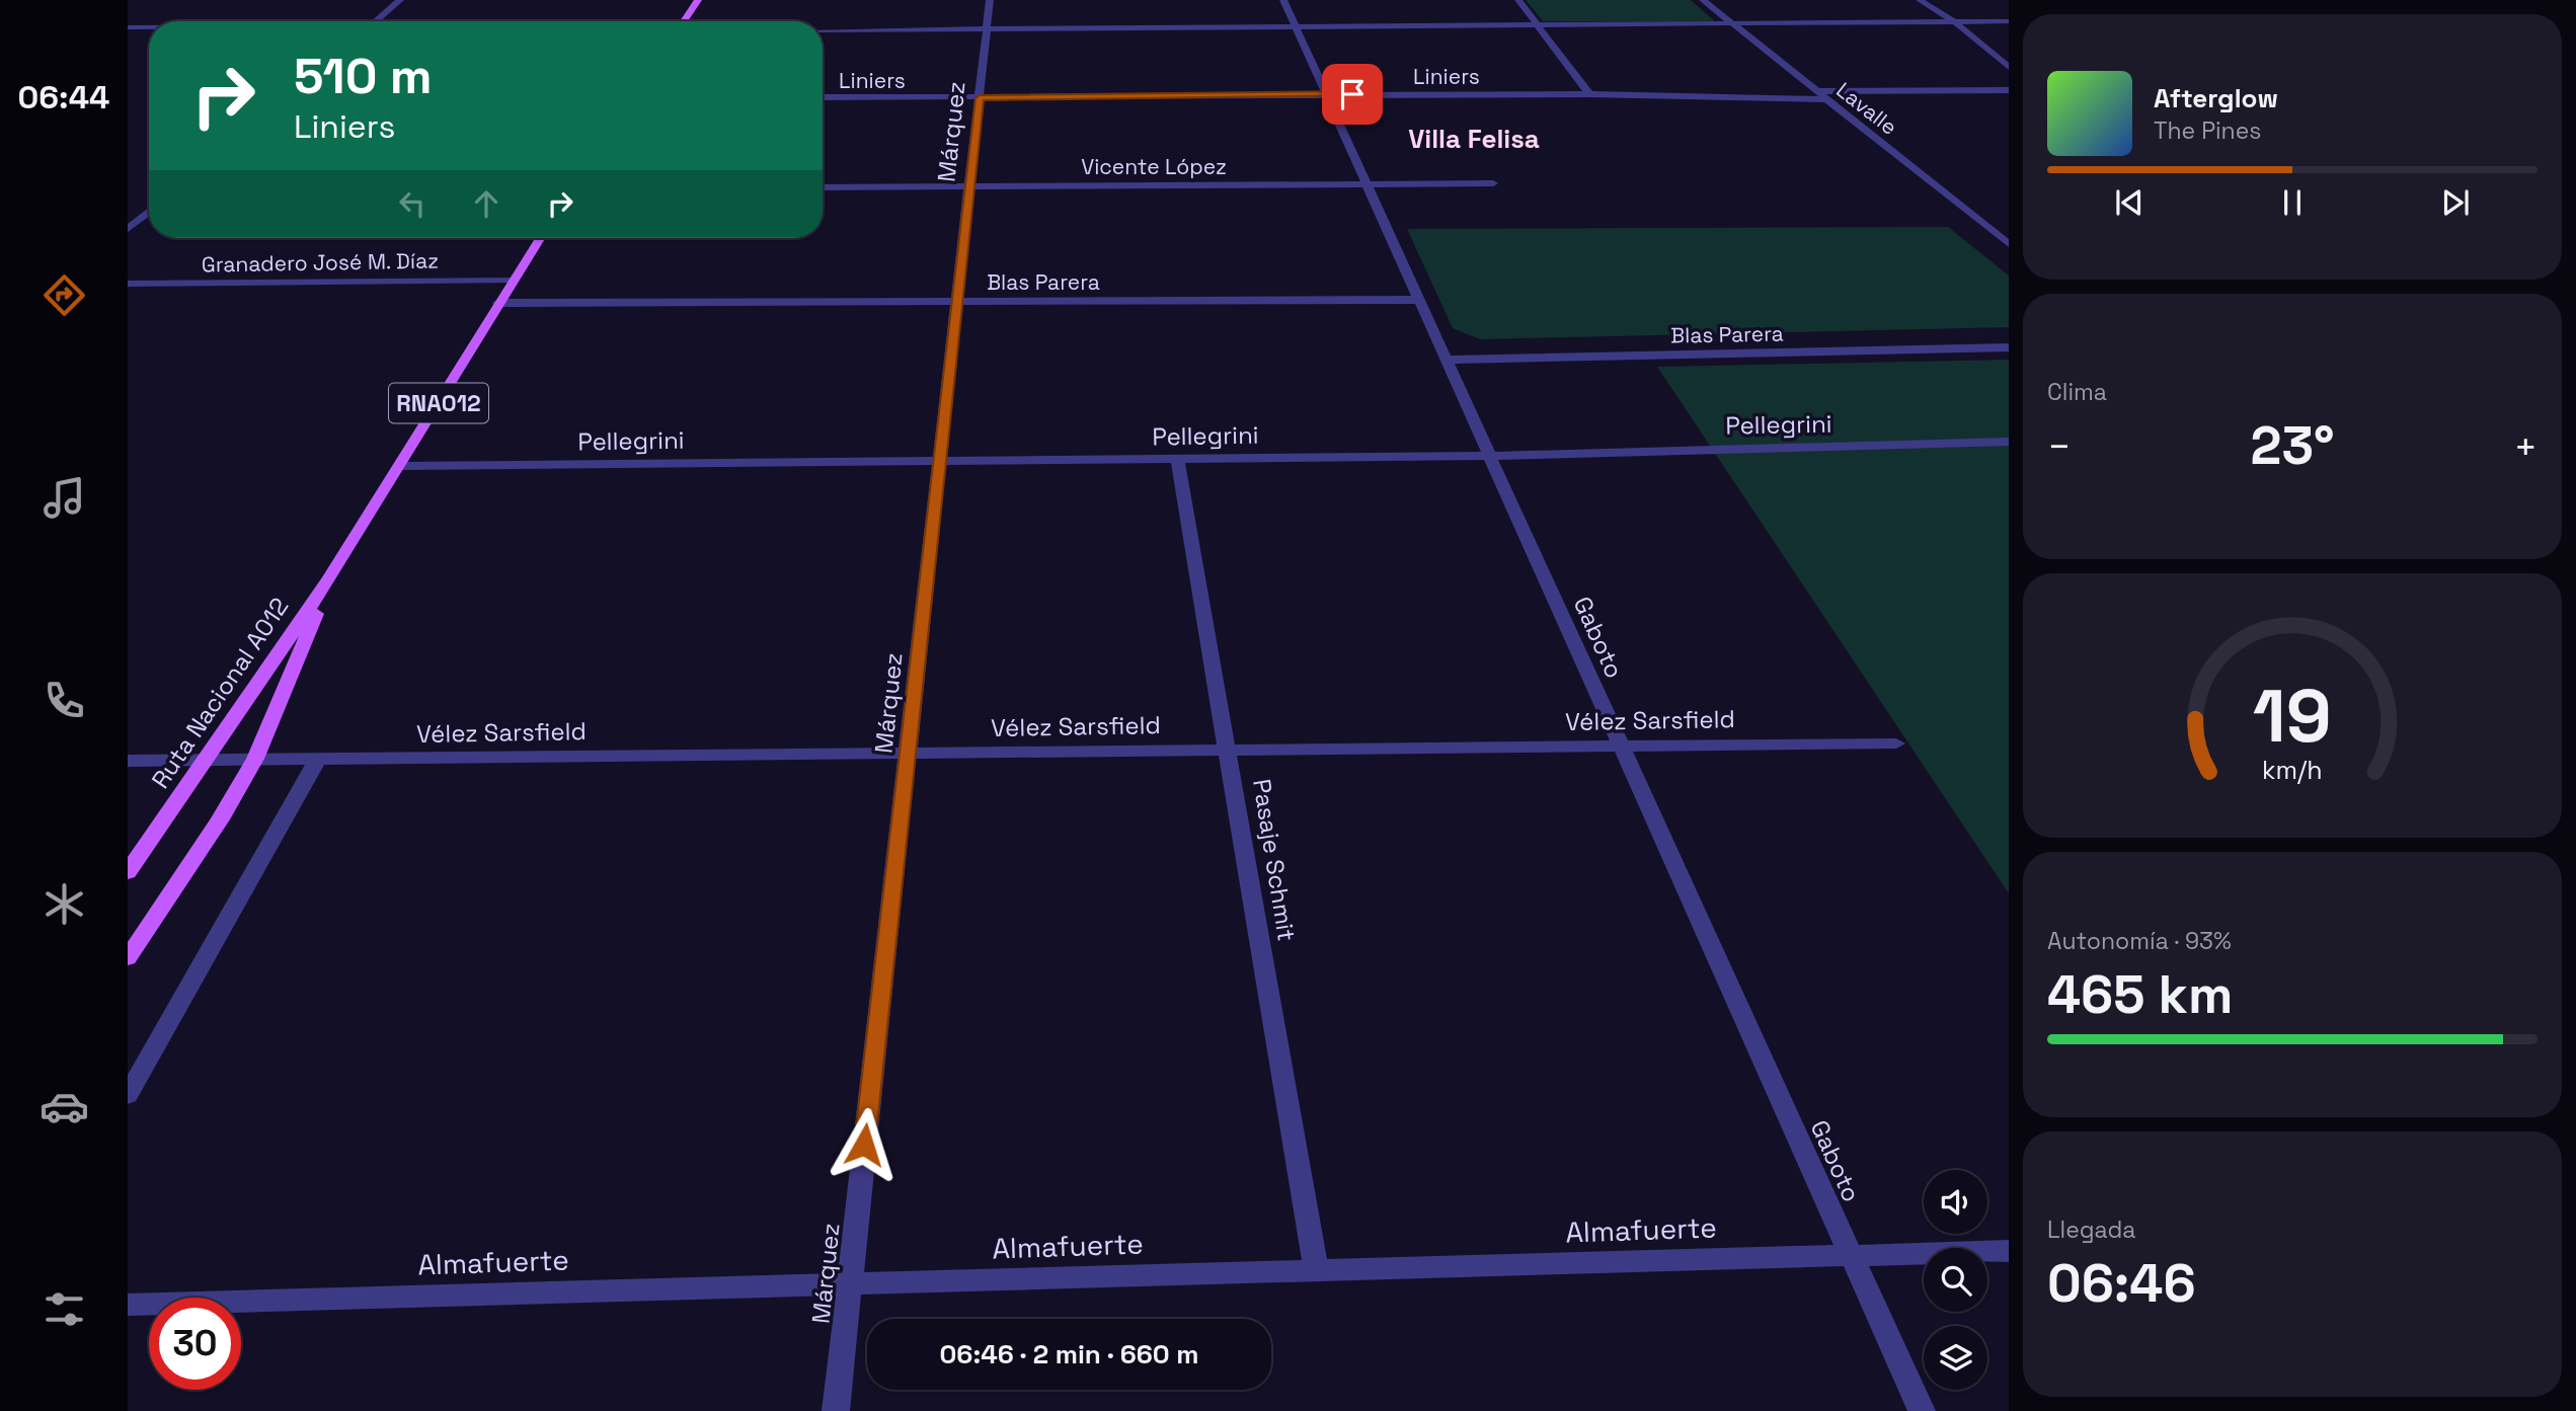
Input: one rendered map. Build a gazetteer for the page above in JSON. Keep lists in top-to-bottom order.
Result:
{
  "streets": {
    "main road": ["RNA012", "Ruta Nacional A012"],
    "street": [
      "Liniers",
      "Lavalle",
      "Márquez",
      "Vicente López",
      "Granadero José M. Díaz",
      "Blas Parera",
      "Pellegrini",
      "Gaboto",
      "Vélez Sarsfield",
      "Pasaje Schmit",
      "Almafuerte"
    ]
  },
  "crossings": [
    ["Liniers", "Lavalle"],
    ["Liniers", "Márquez"],
    ["Liniers", "Gaboto"],
    ["Márquez", "Vicente López"],
    ["Márquez", "Blas Parera"],
    ["Márquez", "Pellegrini"],
    ["Márquez", "Vélez Sarsfield"],
    ["Márquez", "Almafuerte"],
    ["Vicente López", "Gaboto"],
    ["Granadero José M. Díaz", "Ruta Nacional A012"],
    ["Blas Parera", "Gaboto"],
    ["Blas Parera", "Ruta Nacional A012"],
    ["Pellegrini", "Gaboto"],
    ["Pellegrini", "Ruta Nacional A012"],
    ["Pellegrini", "Pasaje Schmit"],
    ["Gaboto", "Vélez Sarsfield"],
    ["Gaboto", "Almafuerte"],
    ["Ruta Nacional A012", "Vélez Sarsfield"],
    ["Vélez Sarsfield", "Pasaje Schmit"],
    ["Pasaje Schmit", "Almafuerte"]
  ],
  "districts": ["Villa Felisa"],
  "page": {
    "tabs": "06:44",
    "turn": ["510 m", "Liniers"],
    "song": ["Afterglow", "The Pines"],
    "tile": [
      "Clima",
      ["Autonomía · 93%", "465 km"],
      ["Llegada", "06:46"]
    ],
    "heat": ["−", "23°", "+"],
    "limit": "30",
    "trip": "06:46 · 2 min · 660 m",
    "gauge": ["19", "km/h"]
  }
}
